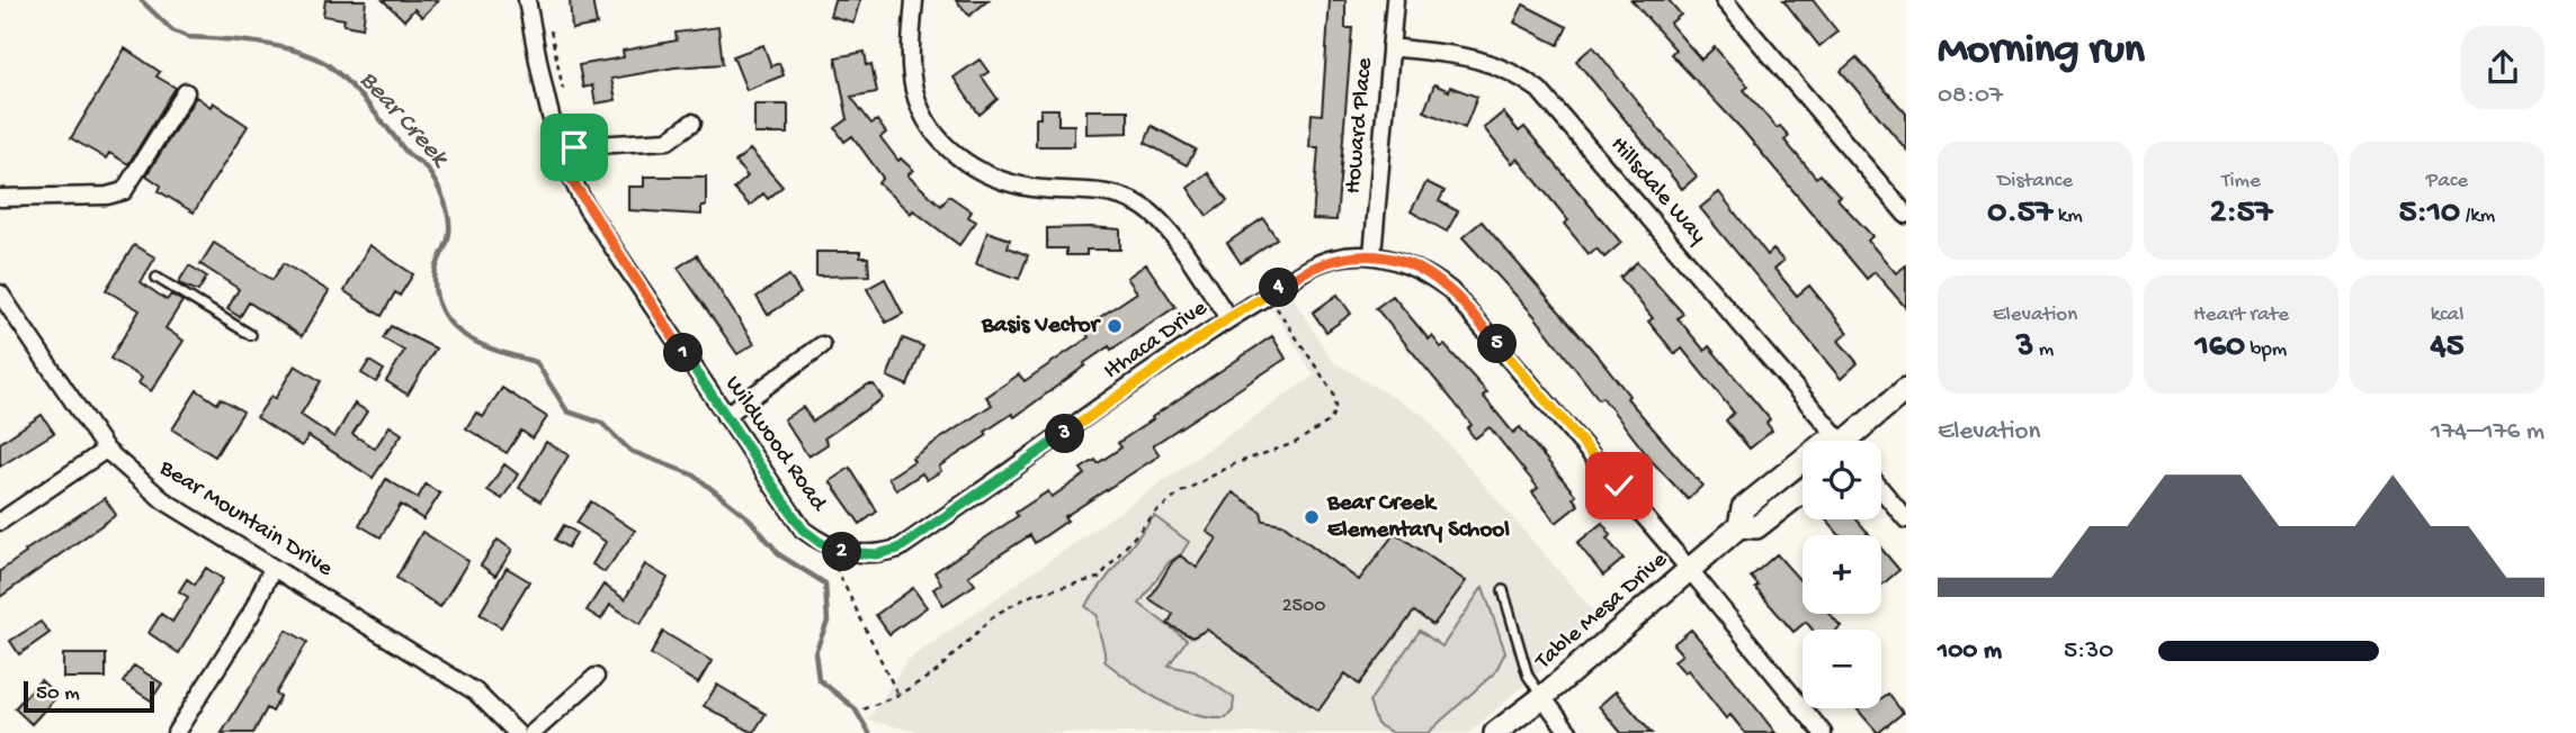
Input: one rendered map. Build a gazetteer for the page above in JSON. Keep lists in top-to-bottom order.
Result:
{
  "streets": {
    "street": [
      "Howard Place",
      "Hillsdale Way",
      "Ithaca Drive",
      "Wildwood Road",
      "Bear Mountain Drive",
      "Table Mesa Drive"
    ]
  },
  "crossings": [
    ["Howard Place", "Hillsdale Way"],
    ["Howard Place", "Ithaca Drive"],
    ["Ithaca Drive", "Wildwood Road"],
    ["Ithaca Drive", "Table Mesa Drive"]
  ],
  "water": ["Bear Creek"],
  "places": ["Basis Vector", "Bear Creek Elementary School"],
  "house_numbers": ["2500"],
  "scale_bar": "50 m",
  "page": {
    "heading": ["Morning run", "08:07"],
    "stats": [
      ["Distance", "0.57 km"],
      ["Time", "2:57"],
      ["Pace", "5:10 /km"],
      ["Elevation", "3 m"],
      ["Heart rate", "160 bpm"],
      ["kcal", "45"]
    ],
    "pins": [
      "4",
      "5",
      "1",
      "3",
      "2"
    ],
    "chart": ["Elevation", "174–176 m"],
    "map_buttons": ["+", "−"],
    "list": [
      {
        "name": "100 m",
        "note": "5:30"
      }
    ],
    "scale": "50 m"
  }
}
